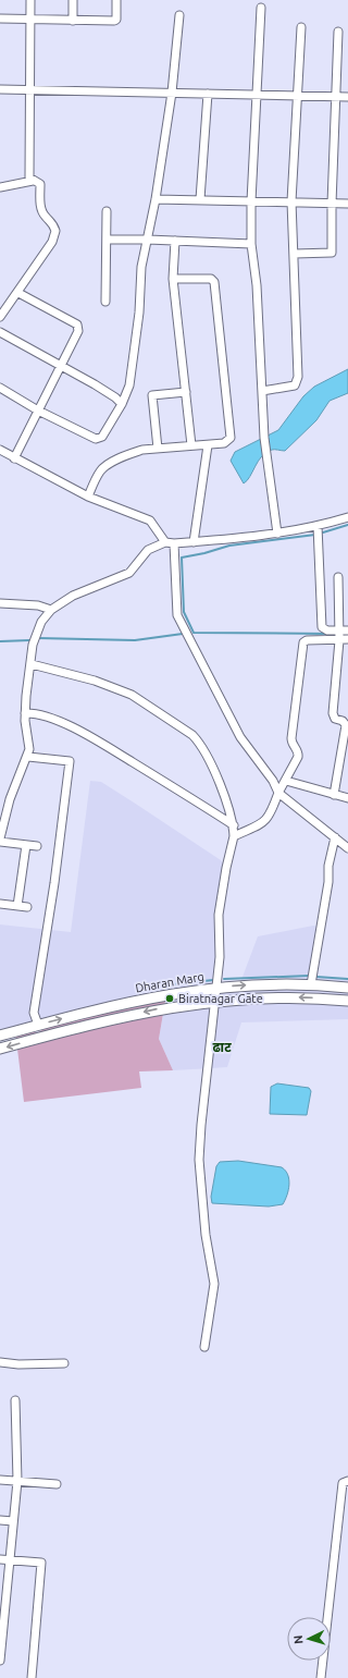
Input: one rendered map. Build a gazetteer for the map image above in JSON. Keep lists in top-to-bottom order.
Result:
{
  "streets": {
    "main road": ["Dharan Marg"]
  },
  "districts": ["ढाट"],
  "places": ["Biratnagar Gate"],
  "north": "left"
}
